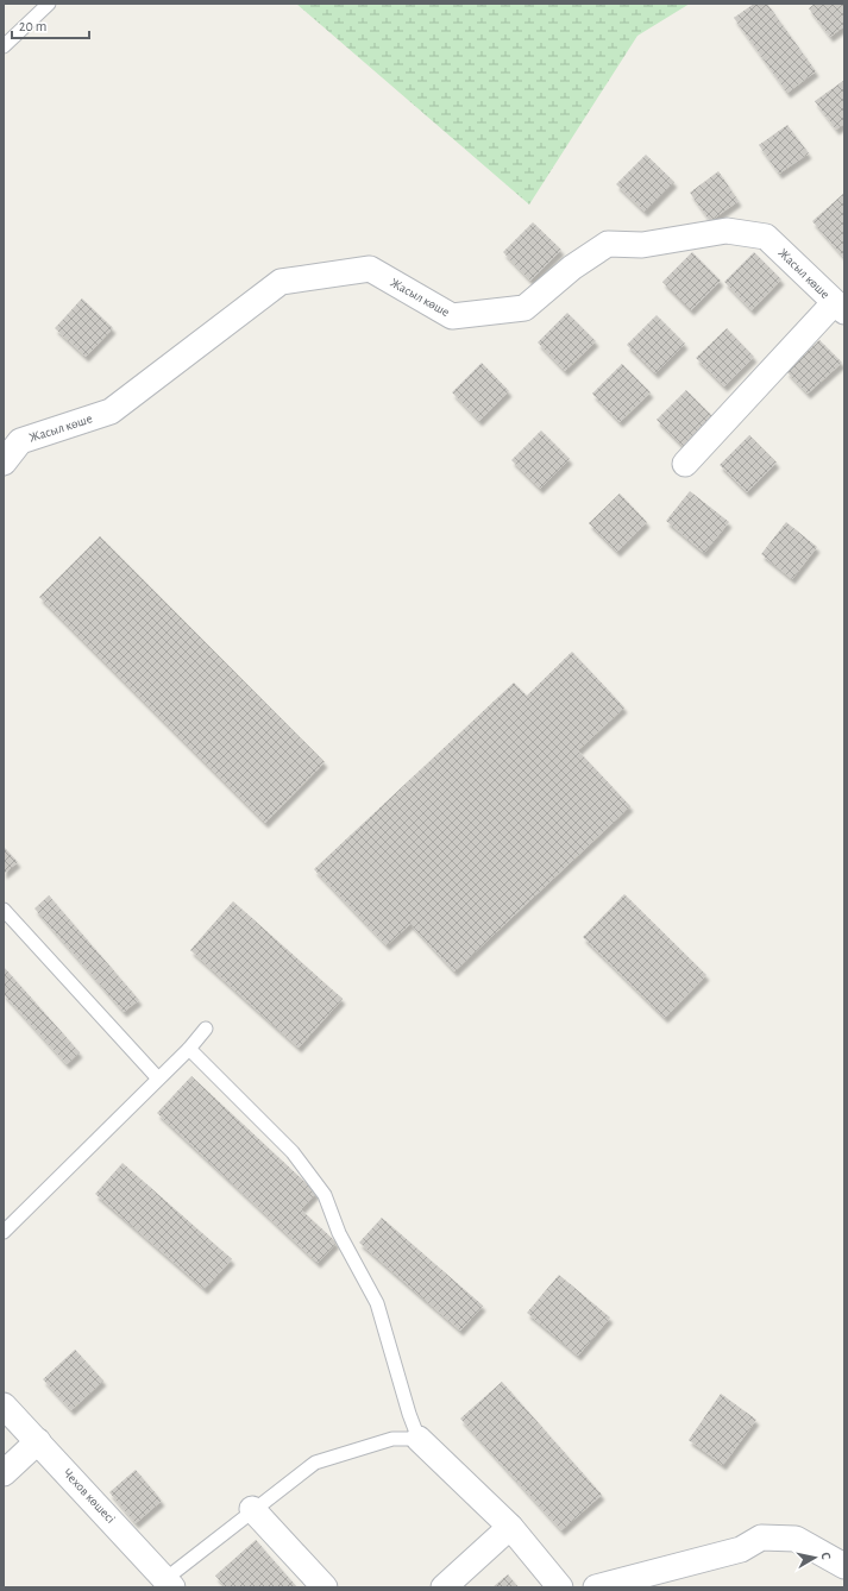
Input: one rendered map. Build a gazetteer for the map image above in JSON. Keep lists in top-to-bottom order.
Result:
{
  "streets": {
    "street": ["Жасыл көше", "Чехов көшесі"]
  },
  "scale_bar": "20 m",
  "north": "right"
}
